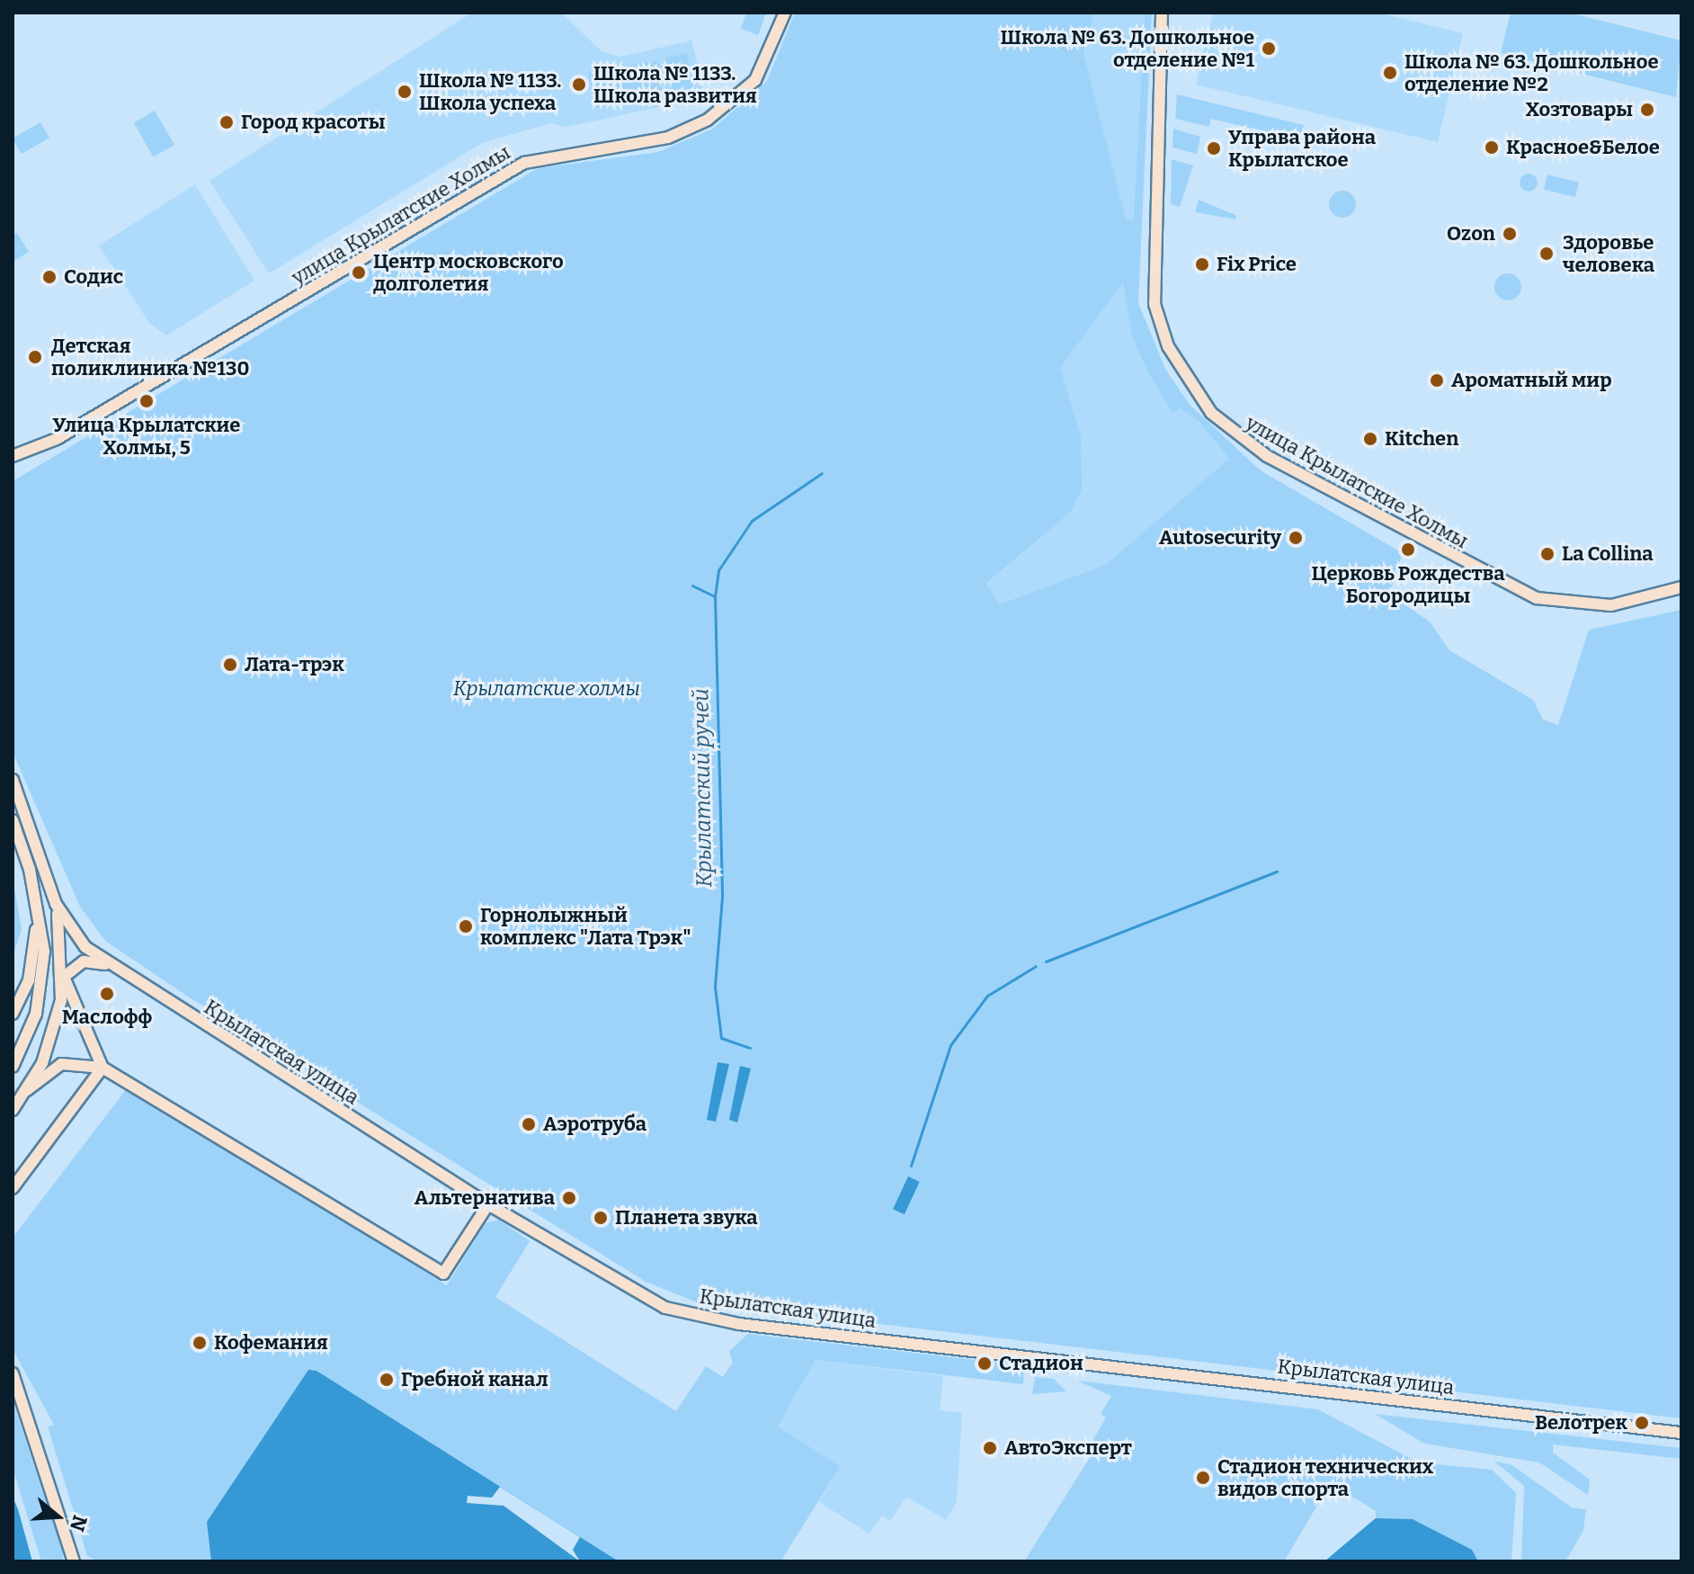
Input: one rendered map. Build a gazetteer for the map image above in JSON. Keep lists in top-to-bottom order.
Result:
{
  "streets": {
    "street": ["улица Крылатские Холмы", "Крылатская улица"]
  },
  "water": ["Крылатский ручей"],
  "parks": ["Крылатские холмы"],
  "places": [
    "Школа № 63. Дошкольное отделение №1",
    "Школа № 63. Дошкольное отделение №2",
    "Школа № 1133. Школа развития",
    "Школа № 1133. Школа успеха",
    "Хозтовары",
    "Город красоты",
    "Красное&Белое",
    "Управа района Крылатское",
    "Ozon",
    "Здоровье человека",
    "Fix Price",
    "Центр московского долголетия",
    "Содис",
    "Детская поликлиника №130",
    "Ароматный мир",
    "Улица Крылатские Холмы, 5",
    "Kitchen",
    "Autosecurity",
    "Церковь Рождества Богородицы",
    "La Collina",
    "Лата-трэк",
    "Горнолыжный комплекс \"Лата Трэк\"",
    "Маслофф",
    "Аэротруба",
    "Альтернатива",
    "Планета звука",
    "Кофемания",
    "Стадион",
    "Гребной канал",
    "Велотрек",
    "АвтоЭксперт",
    "Стадион технических видов спорта"
  ],
  "north": "right"
}
